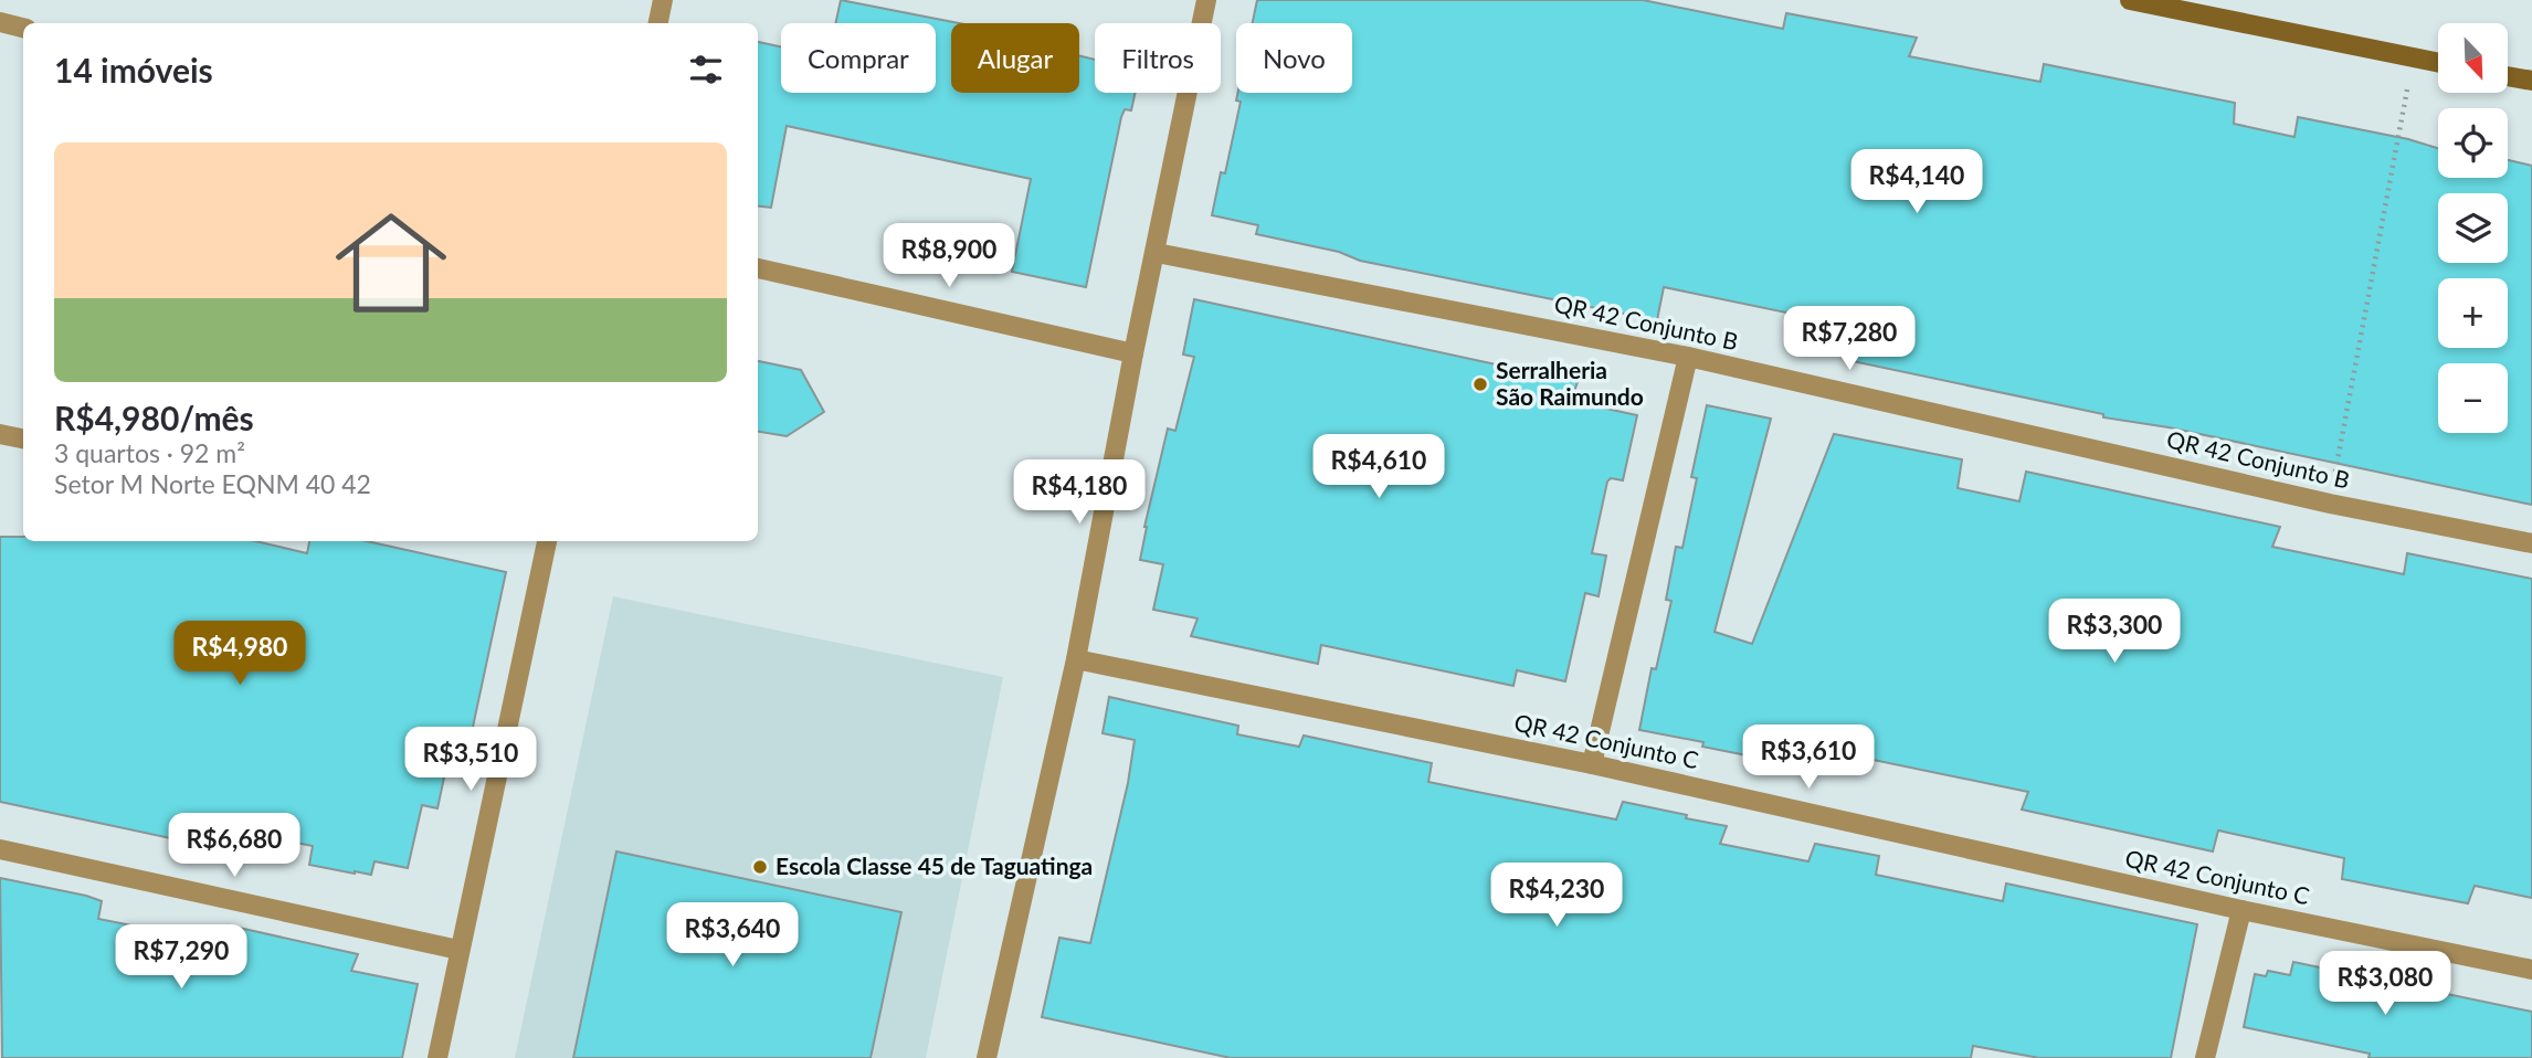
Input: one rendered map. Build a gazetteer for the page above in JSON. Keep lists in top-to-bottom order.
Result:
{
  "streets": {
    "street": ["QR 42 Conjunto B", "QR 42 Conjunto C"]
  },
  "places": ["Serralheria São Raimundo", "Escola Classe 45 de Taguatinga"],
  "north": "bottom right",
  "page": {
    "map_buttons": ["+", "−"],
    "chip": [
      "Comprar",
      "Alugar",
      "Filtros",
      "Novo"
    ],
    "heading": "14 imóveis",
    "list": [
      {
        "name": "R$4,980/mês",
        "note": "3 quartos · 92 m² · Setor M Norte EQNM 40 42"
      }
    ],
    "price": [
      "R$4,140",
      "R$8,900",
      "R$7,280",
      "R$4,610",
      "R$4,180",
      "R$3,300",
      "R$4,980",
      "R$3,610",
      "R$3,510",
      "R$6,680",
      "R$4,230",
      "R$3,640",
      "R$7,290",
      "R$3,080"
    ]
  }
}
